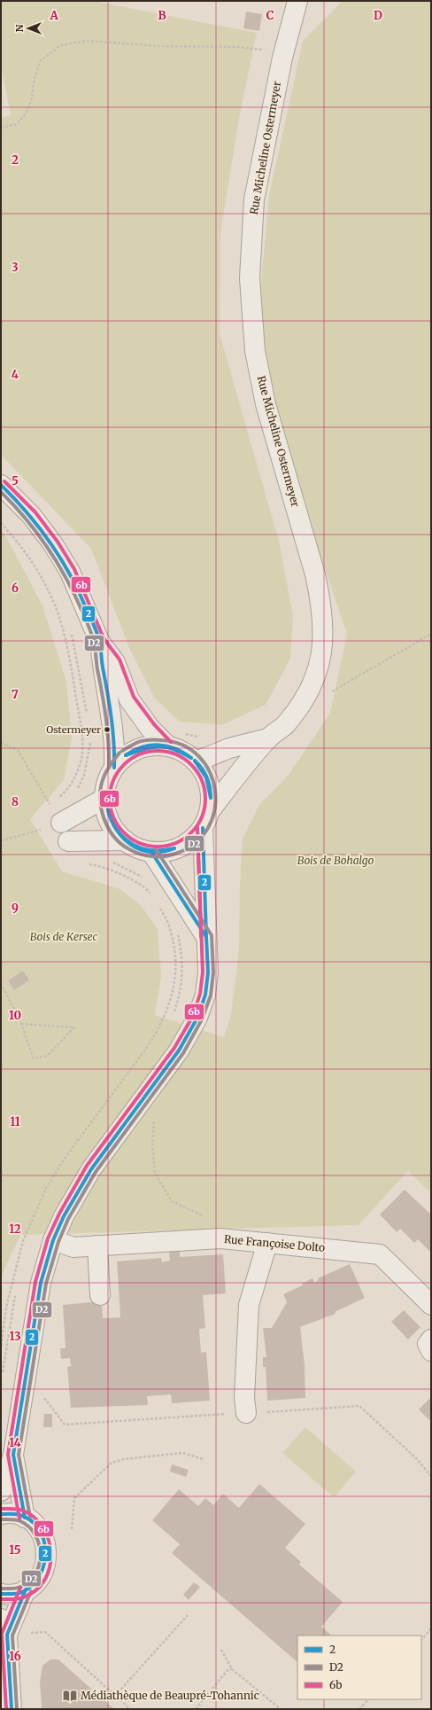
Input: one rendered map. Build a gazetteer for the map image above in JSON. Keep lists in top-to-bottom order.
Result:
{
  "streets": {
    "street": ["Rue Micheline Ostermeyer", "Rue Françoise Dolto"]
  },
  "parks": ["Bois de Bohalgo", "Bois de Kersec"],
  "places": {
    "other": ["Ostermeyer"],
    "library": ["Médiathèque de Beaupré-Tohannic"]
  },
  "lines": ["transit line 6b", "transit line 2", "transit line D2"],
  "legend": ["2", "D2", "6b"],
  "north": "left",
  "grid": {
    "columns": [
      "A",
      "B",
      "C",
      "D"
    ],
    "rows": [
      "2",
      "3",
      "4",
      "5",
      "6",
      "7",
      "8",
      "9",
      "10",
      "11",
      "12",
      "13",
      "14",
      "15",
      "16"
    ]
  }
}
